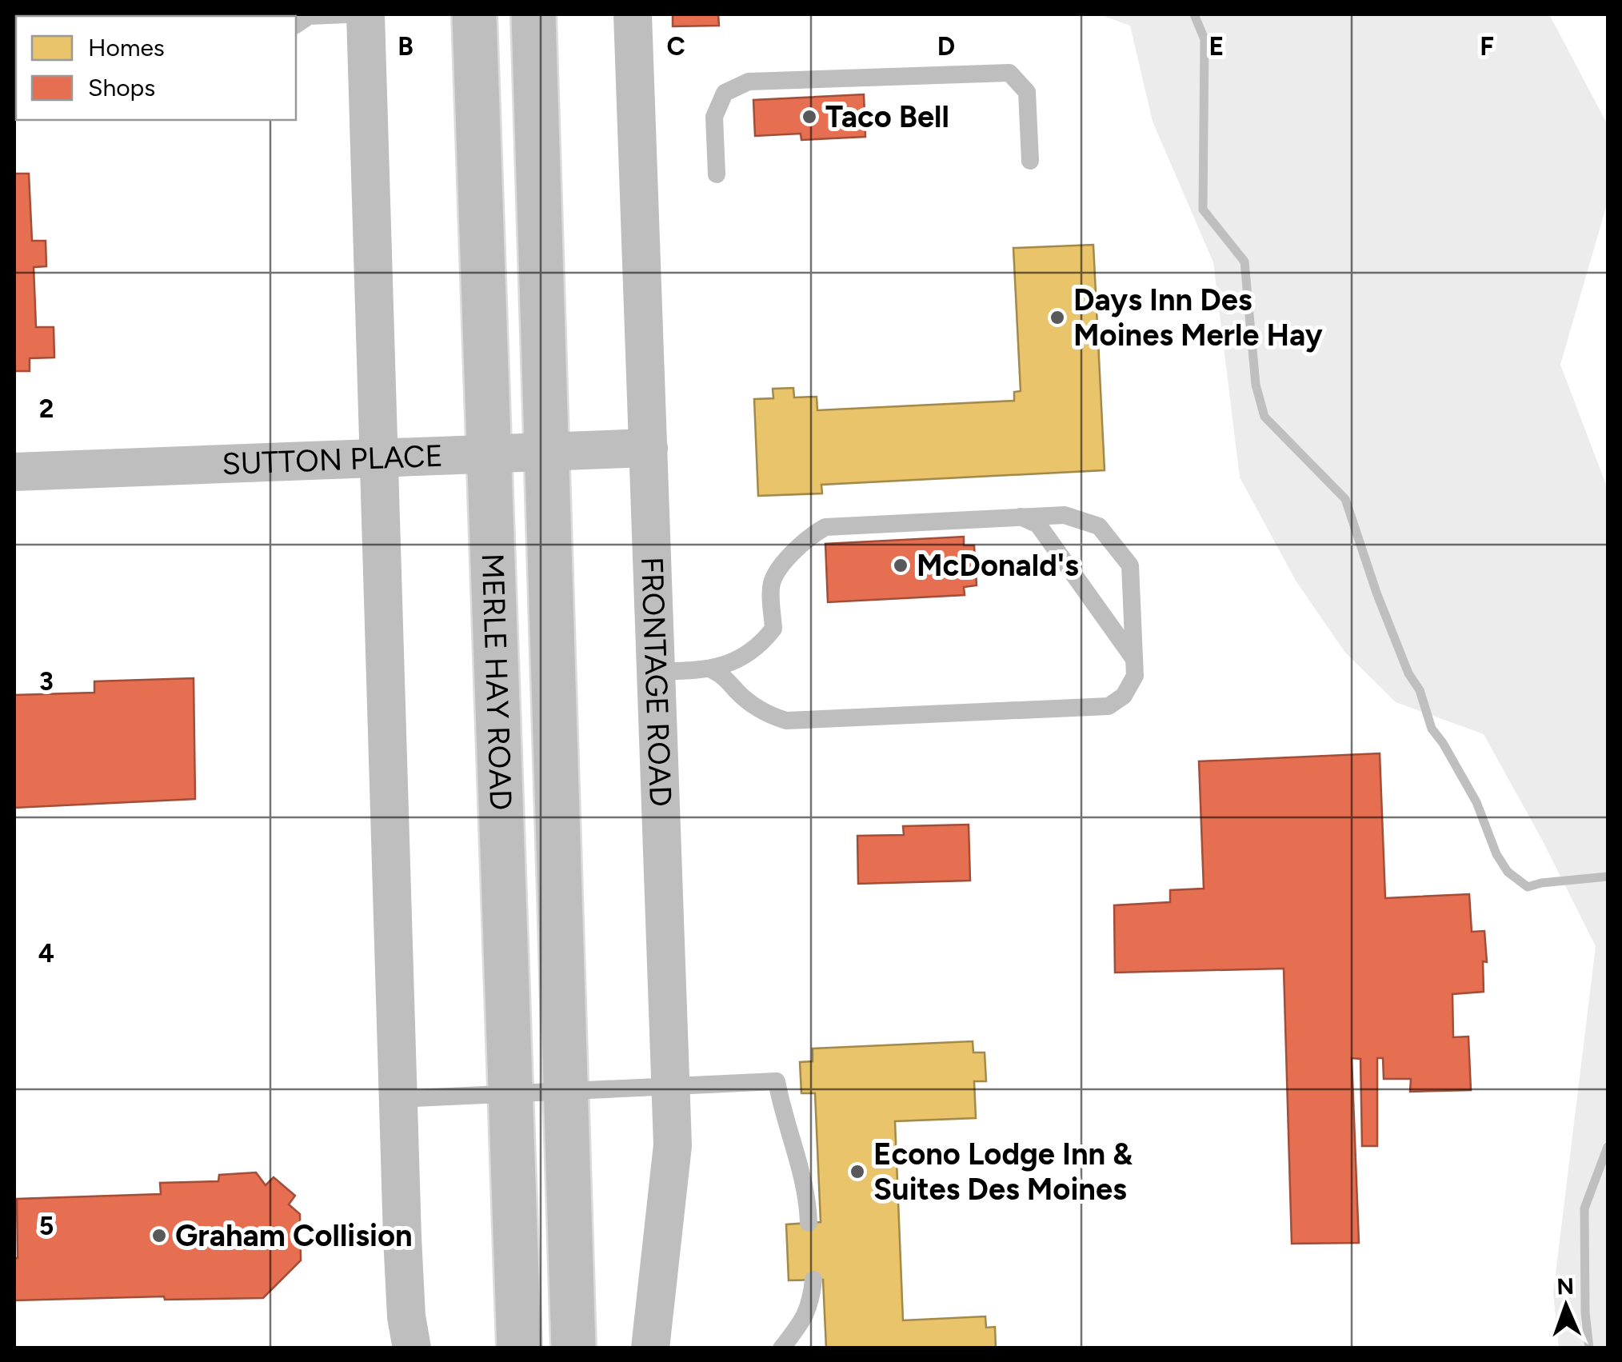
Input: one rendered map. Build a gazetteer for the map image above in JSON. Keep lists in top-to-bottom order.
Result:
{
  "streets": {
    "main road": ["MERLE HAY ROAD"],
    "street": ["SUTTON PLACE", "FRONTAGE ROAD"]
  },
  "crossings": [
    ["SUTTON PLACE", "MERLE HAY ROAD"],
    ["SUTTON PLACE", "FRONTAGE ROAD"]
  ],
  "places": [
    "Taco Bell",
    "Days Inn Des Moines Merle Hay",
    "McDonald's",
    "Econo Lodge Inn & Suites Des Moines",
    "Graham Collision"
  ],
  "legend": ["Homes", "Shops"],
  "north": "top",
  "grid": {
    "columns": [
      "B",
      "C",
      "D",
      "E",
      "F"
    ],
    "rows": [
      "2",
      "3",
      "4",
      "5"
    ]
  }
}
